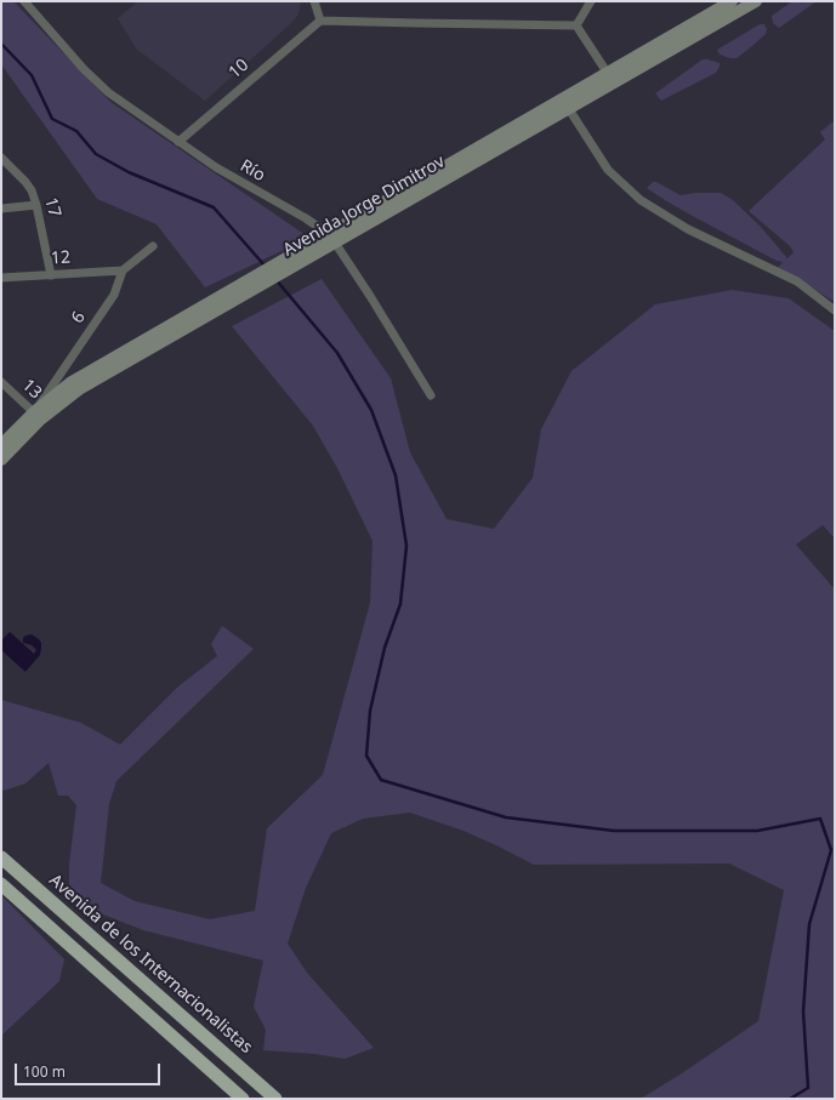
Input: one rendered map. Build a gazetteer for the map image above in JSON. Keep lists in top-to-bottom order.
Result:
{
  "streets": {
    "highway": ["Avenida de los Internacionalistas"],
    "main road": ["Avenida Jorge Dimitrov"],
    "street": [
      "10",
      "Río",
      "17",
      "12",
      "6",
      "13"
    ]
  },
  "crossings": [
    ["10", "Río"],
    ["Río", "Avenida Jorge Dimitrov"],
    ["Avenida Jorge Dimitrov", "6"],
    ["Avenida Jorge Dimitrov", "13"],
    ["17", "12"],
    ["12", "6"],
    ["6", "13"]
  ],
  "scale_bar": "100 m"
}
